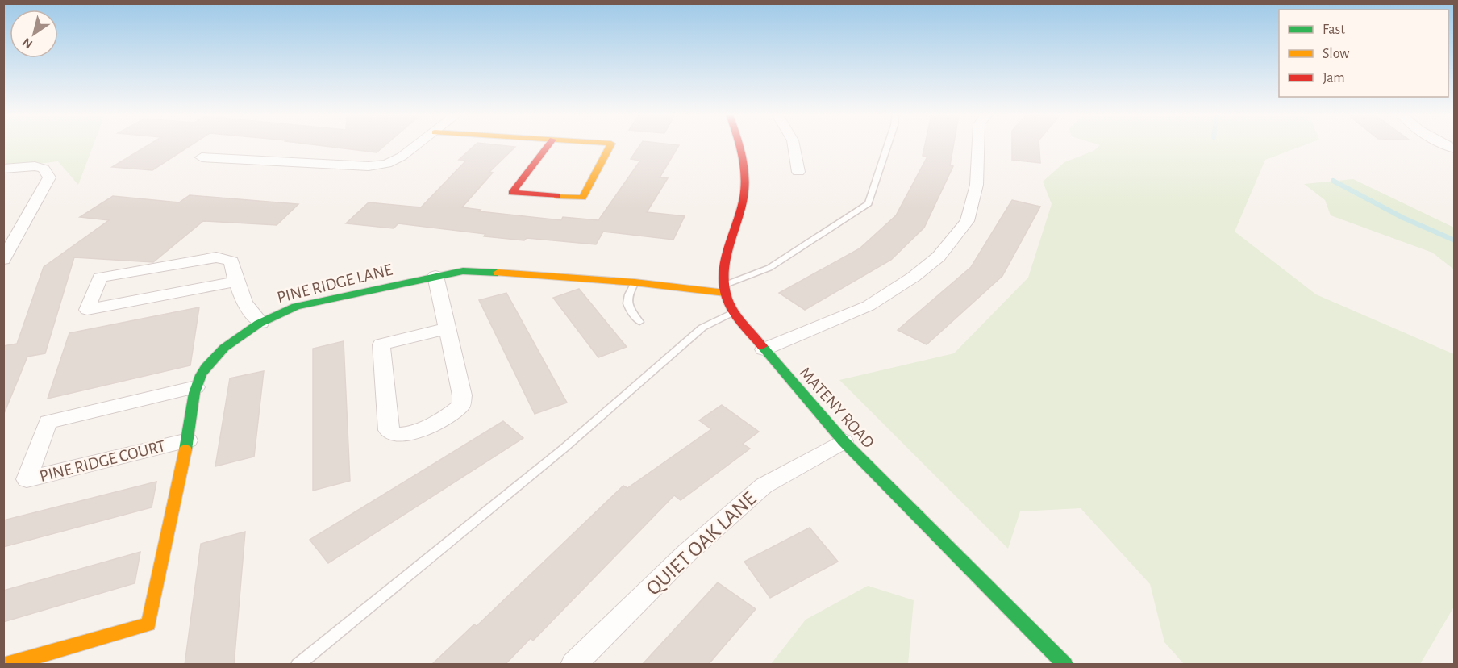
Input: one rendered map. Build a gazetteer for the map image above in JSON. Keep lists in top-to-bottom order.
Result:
{
  "streets": {
    "street": [
      "PINE RIDGE LANE",
      "MATENY ROAD",
      "PINE RIDGE COURT",
      "QUIET OAK LANE"
    ]
  },
  "crossings": [
    ["PINE RIDGE LANE", "MATENY ROAD"],
    ["PINE RIDGE LANE", "PINE RIDGE COURT"],
    ["MATENY ROAD", "QUIET OAK LANE"]
  ],
  "legend": ["Fast", "Slow", "Jam"],
  "north": "bottom left"
}
